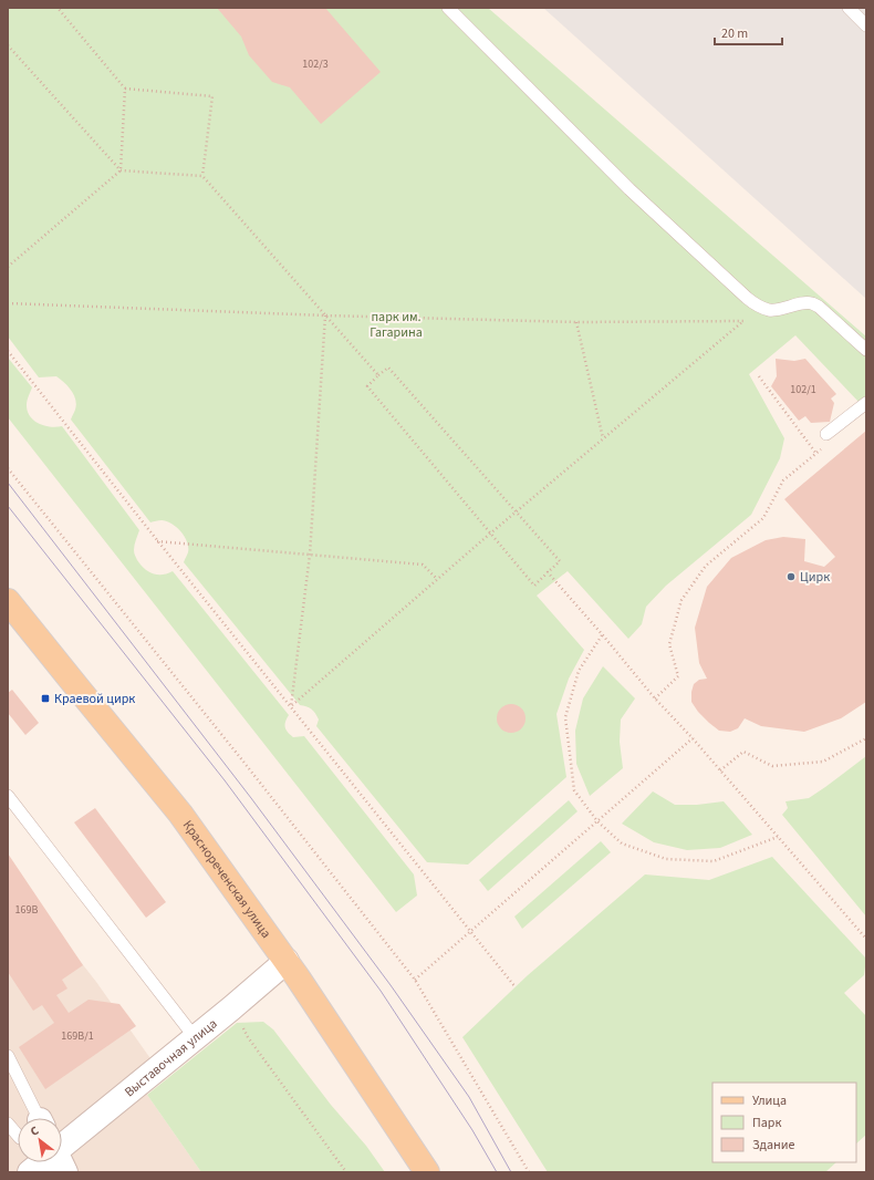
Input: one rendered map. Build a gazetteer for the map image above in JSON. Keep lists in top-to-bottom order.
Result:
{
  "streets": {
    "main road": ["Краснореченская улица"],
    "street": ["Выставочная улица"]
  },
  "crossings": [
    ["Краснореченская улица", "Выставочная улица"]
  ],
  "parks": ["парк им. Гагарина"],
  "places": {
    "other": ["Цирк"],
    "transit": ["Краевой цирк"]
  },
  "house_numbers": [
    "102/3",
    "102/1",
    "169В",
    "169В/1"
  ],
  "legend": ["Улица", "Парк", "Здание"],
  "scale_bar": "20 m",
  "north": "top left"
}
